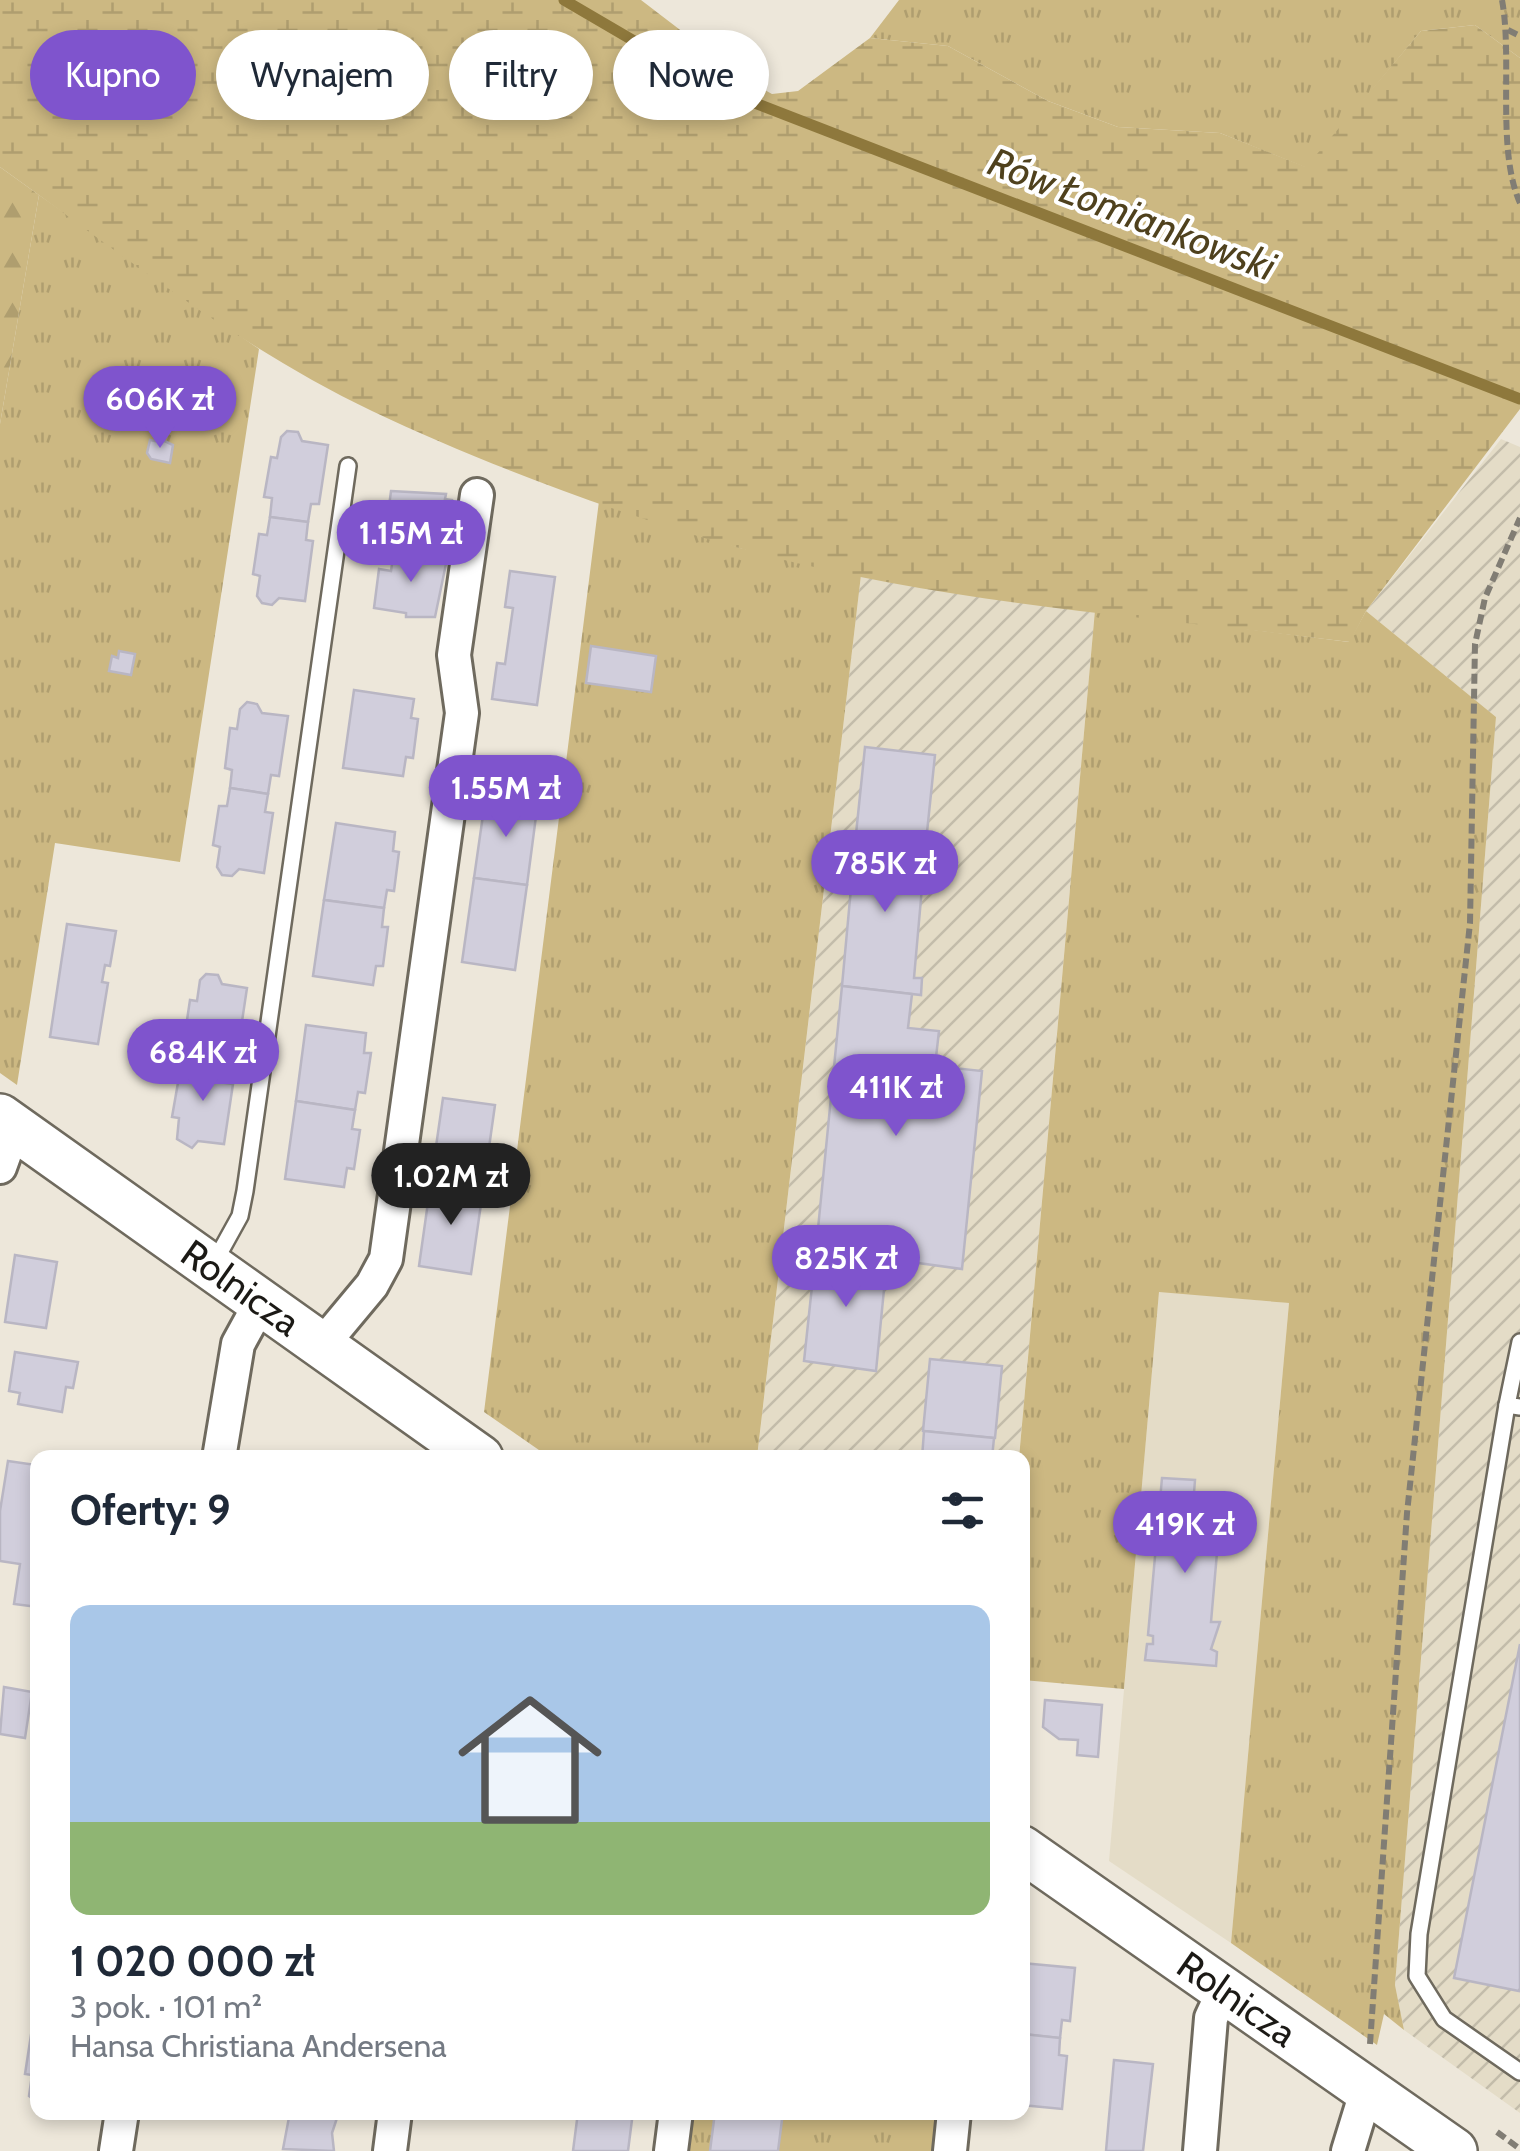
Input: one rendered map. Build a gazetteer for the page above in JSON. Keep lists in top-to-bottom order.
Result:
{
  "streets": {
    "street": ["Rolnicza"]
  },
  "water": ["Rów Łomiankowski"],
  "page": {
    "chip": [
      "Kupno",
      "Wynajem",
      "Filtry",
      "Nowe"
    ],
    "price": [
      "606K zł",
      "1.15M zł",
      "1.55M zł",
      "785K zł",
      "684K zł",
      "411K zł",
      "1.02M zł",
      "825K zł",
      "419K zł"
    ],
    "heading": "Oferty: 9",
    "list": [
      {
        "name": "1 020 000 zł",
        "note": "3 pok. · 101 m² · Hansa Christiana Andersena"
      }
    ]
  }
}
